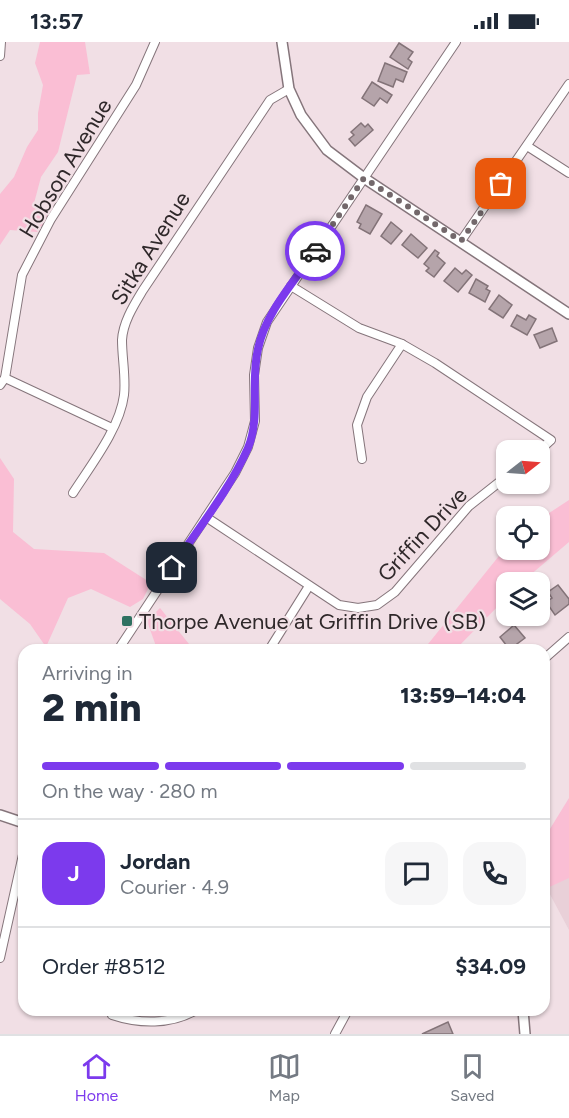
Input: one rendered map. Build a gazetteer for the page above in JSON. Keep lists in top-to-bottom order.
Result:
{
  "streets": {
    "street": ["Hobson Avenue", "Sitka Avenue", "Griffin Drive"]
  },
  "places": {
    "transit": ["Thorpe Avenue at Griffin Drive (SB)"]
  },
  "north": "right",
  "page": {
    "status": "13:57",
    "heading": ["2 min", "Arriving in", "13:59–14:04"],
    "panel": [
      "Jordan",
      "Courier · 4.9",
      "Order #8512",
      "$34.09"
    ],
    "bar": "On the way · 280 m",
    "round": "J",
    "tabs": ["Home", "Map", "Saved"]
  }
}
